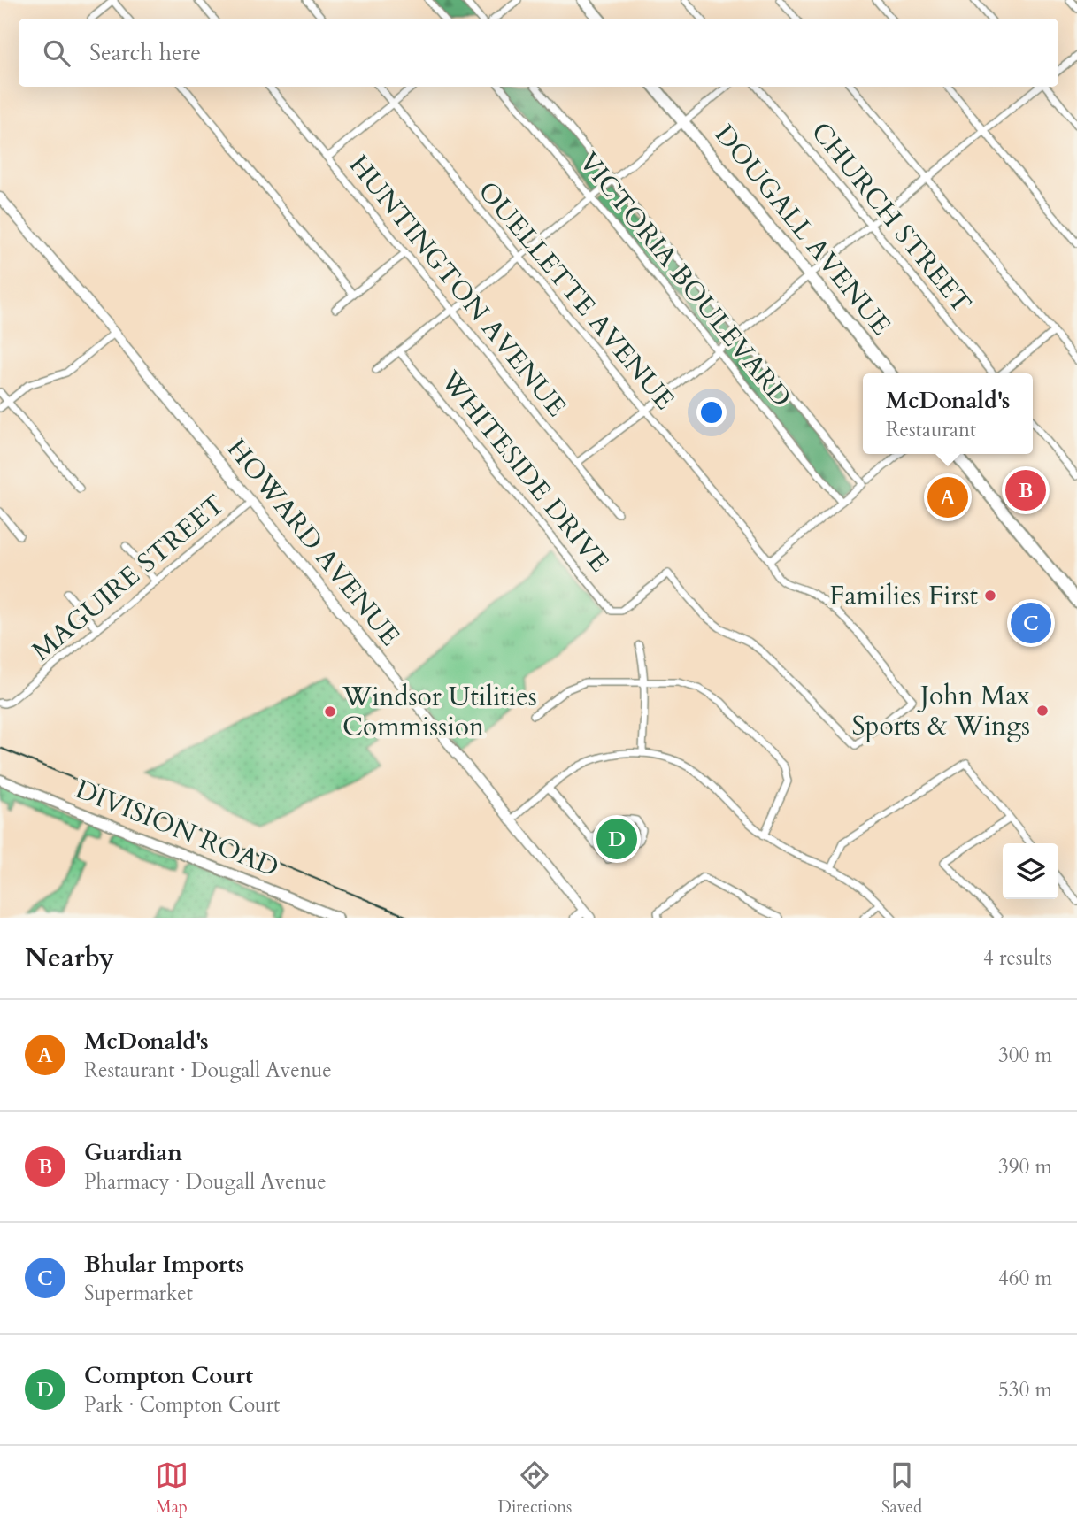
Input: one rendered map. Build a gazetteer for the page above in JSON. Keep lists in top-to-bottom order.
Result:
{
  "streets": {
    "main road": ["DOUGALL AVENUE", "DIVISION ROAD"],
    "street": [
      "CHURCH STREET",
      "VICTORIA BOULEVARD",
      "HUNTINGTON AVENUE",
      "OUELLETTE AVENUE",
      "WHITESIDE DRIVE",
      "HOWARD AVENUE",
      "MAGUIRE STREET"
    ]
  },
  "crossings": [
    ["OUELLETTE AVENUE", "WHITESIDE DRIVE"],
    ["HOWARD AVENUE", "MAGUIRE STREET"]
  ],
  "places": ["Families First", "John Max Sports & Wings", "Windsor Utilities Commission"],
  "page": {
    "search": "Search here",
    "popup": ["McDonald's", "Restaurant"],
    "pins": [
      "B",
      "A",
      "C",
      "D"
    ],
    "heading": ["Nearby", "4 results"],
    "list": [
      {
        "mark": "A",
        "name": "McDonald's",
        "note": "Restaurant · Dougall Avenue",
        "value": "300 m"
      },
      {
        "mark": "B",
        "name": "Guardian",
        "note": "Pharmacy · Dougall Avenue",
        "value": "390 m"
      },
      {
        "mark": "C",
        "name": "Bhular Imports",
        "note": "Supermarket",
        "value": "460 m"
      },
      {
        "mark": "D",
        "name": "Compton Court",
        "note": "Park · Compton Court",
        "value": "530 m"
      }
    ],
    "nav": ["Map", "Directions", "Saved"]
  }
}
